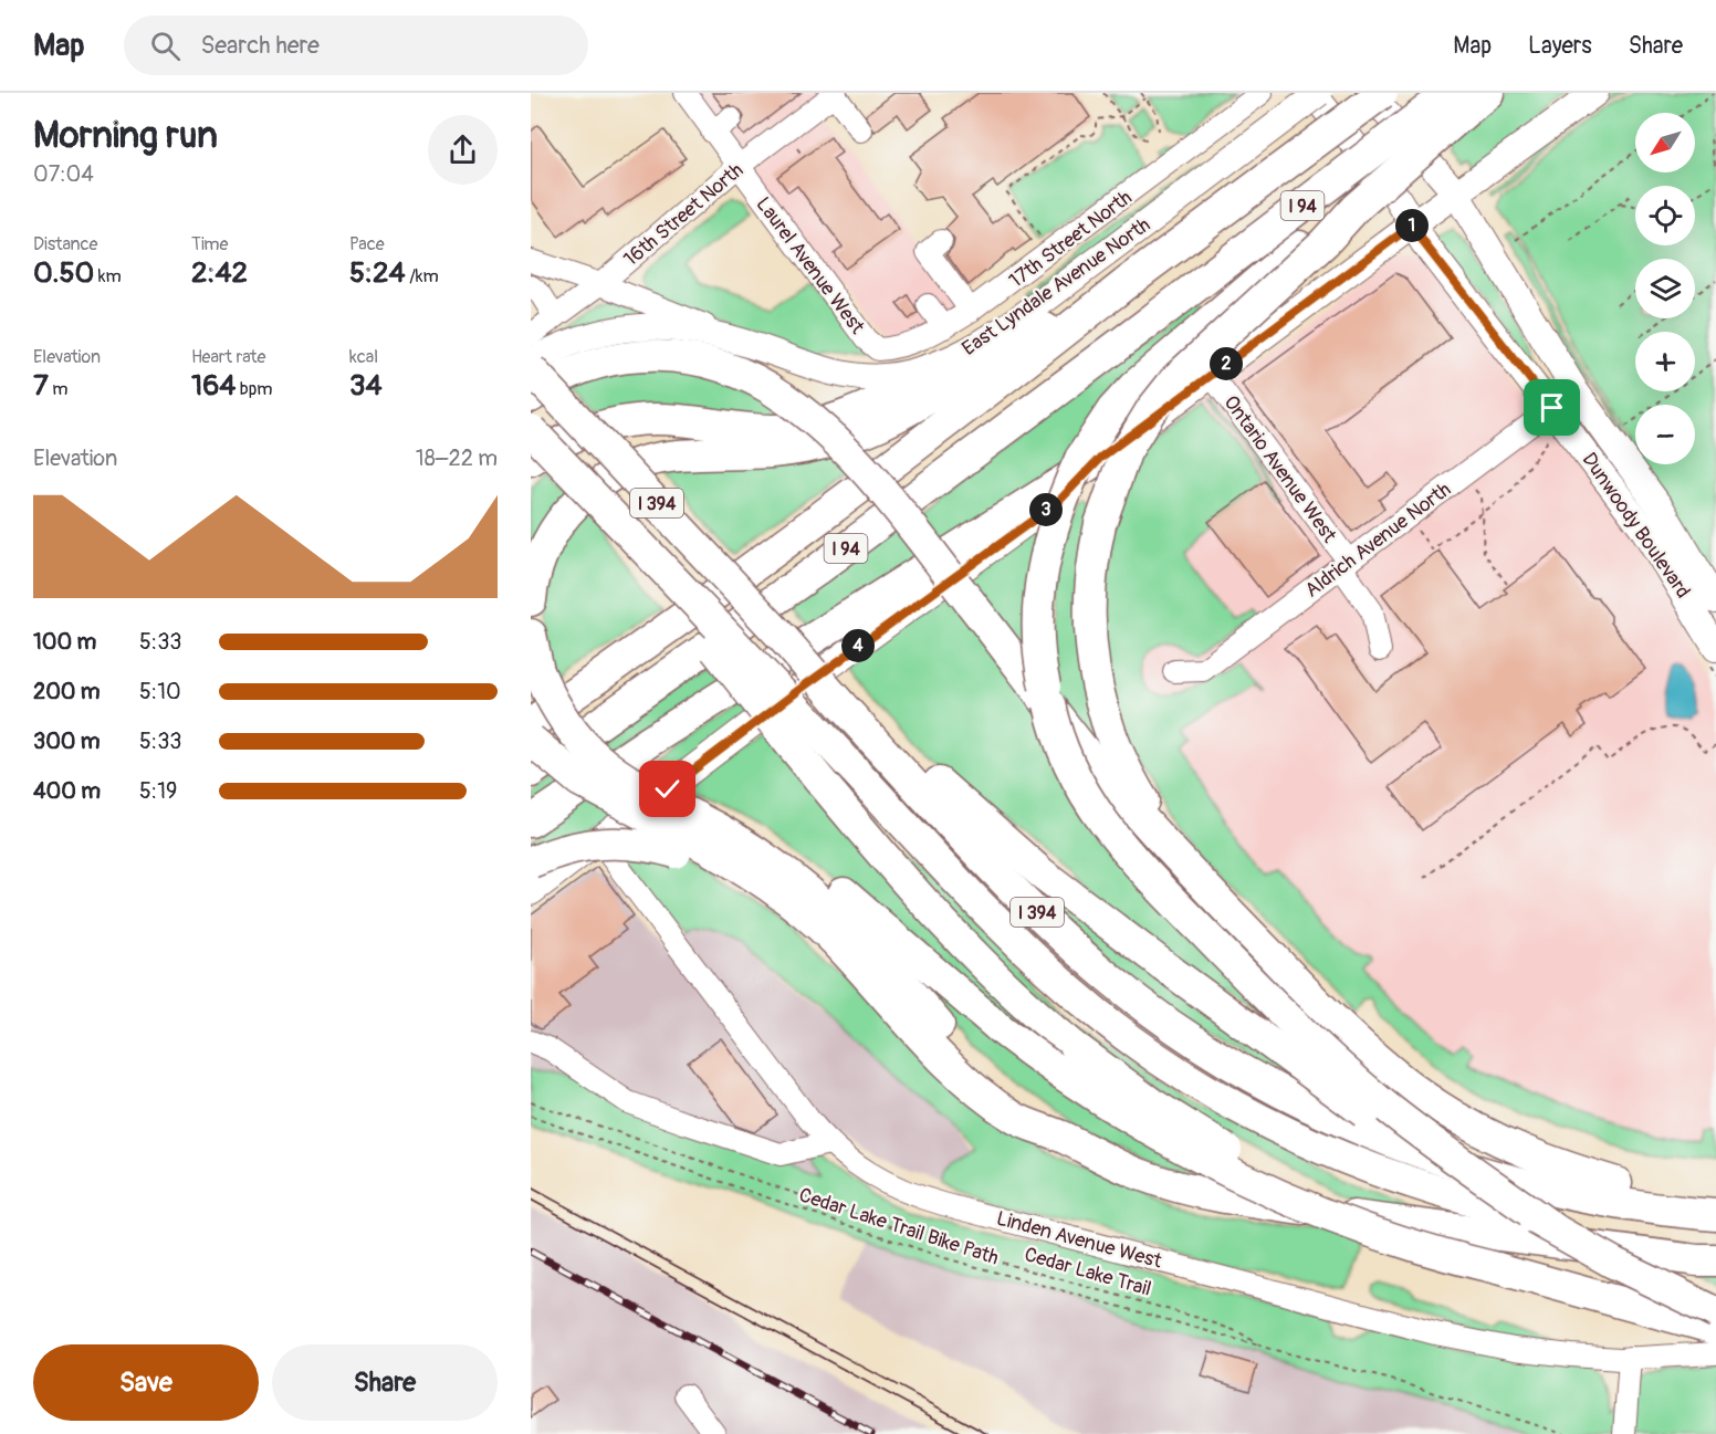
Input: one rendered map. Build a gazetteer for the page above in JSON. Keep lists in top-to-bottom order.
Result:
{
  "streets": {
    "highway": ["I 94", "I 394"],
    "main road": ["East Lyndale Avenue North", "Dunwoody Boulevard"],
    "street": [
      "16th Street North",
      "17th Street North",
      "Laurel Avenue West",
      "Ontario Avenue West",
      "Aldrich Avenue North",
      "Linden Avenue West"
    ],
    "path": ["Cedar Lake Trail Bike Path", "Cedar Lake Trail"]
  },
  "crossings": [
    ["16th Street North", "Laurel Avenue West"],
    ["17th Street North", "Laurel Avenue West"],
    ["Ontario Avenue West", "Aldrich Avenue North"],
    ["Dunwoody Boulevard", "Aldrich Avenue North"],
    ["Cedar Lake Trail Bike Path", "Cedar Lake Trail"]
  ],
  "north": "bottom left",
  "page": {
    "header": "Map",
    "search": "Search here",
    "nav": ["Map", "Layers", "Share"],
    "heading": ["Morning run", "07:04"],
    "map_buttons": ["+", "−"],
    "stats": [
      ["Distance", "0.50 km"],
      ["Time", "2:42"],
      ["Pace", "5:24 /km"],
      ["Elevation", "7 m"],
      ["Heart rate", "164 bpm"],
      ["kcal", "34"]
    ],
    "pins": [
      "1",
      "2",
      "3",
      "4"
    ],
    "chart": ["Elevation", "18–22 m"],
    "list": [
      {
        "name": "100 m",
        "note": "5:33"
      },
      {
        "name": "200 m",
        "note": "5:10"
      },
      {
        "name": "300 m",
        "note": "5:33"
      },
      {
        "name": "400 m",
        "note": "5:19"
      }
    ],
    "buttons": ["Save", "Share"]
  }
}
